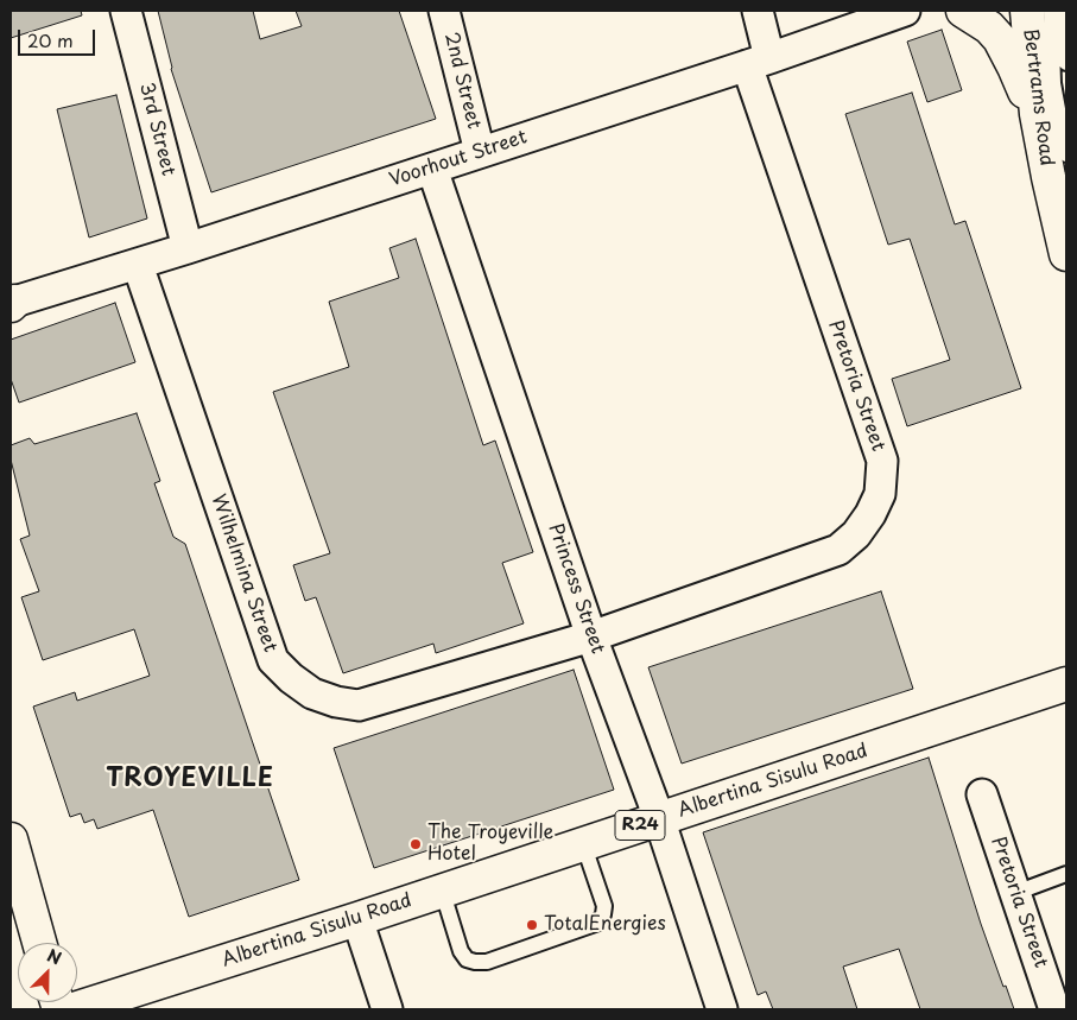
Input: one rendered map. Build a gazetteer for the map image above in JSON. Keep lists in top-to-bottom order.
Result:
{
  "streets": {
    "main road": ["Bertrams Road", "Albertina Sisulu Road", "R24"],
    "street": [
      "2nd Street",
      "3rd Street",
      "Voorhout Street",
      "Pretoria Street",
      "Wilhelmina Street",
      "Princess Street"
    ]
  },
  "crossings": [
    ["2nd Street", "Voorhout Street"],
    ["3rd Street", "Voorhout Street"],
    ["Voorhout Street", "Pretoria Street"],
    ["Voorhout Street", "Wilhelmina Street"],
    ["Voorhout Street", "Princess Street"],
    ["Pretoria Street", "Wilhelmina Street"],
    ["Pretoria Street", "Princess Street"],
    ["Wilhelmina Street", "Princess Street"],
    ["Princess Street", "Albertina Sisulu Road"]
  ],
  "districts": ["TROYEVILLE"],
  "places": ["The Troyeville Hotel", "TotalEnergies"],
  "scale_bar": "20 m",
  "north": "top right"
}
